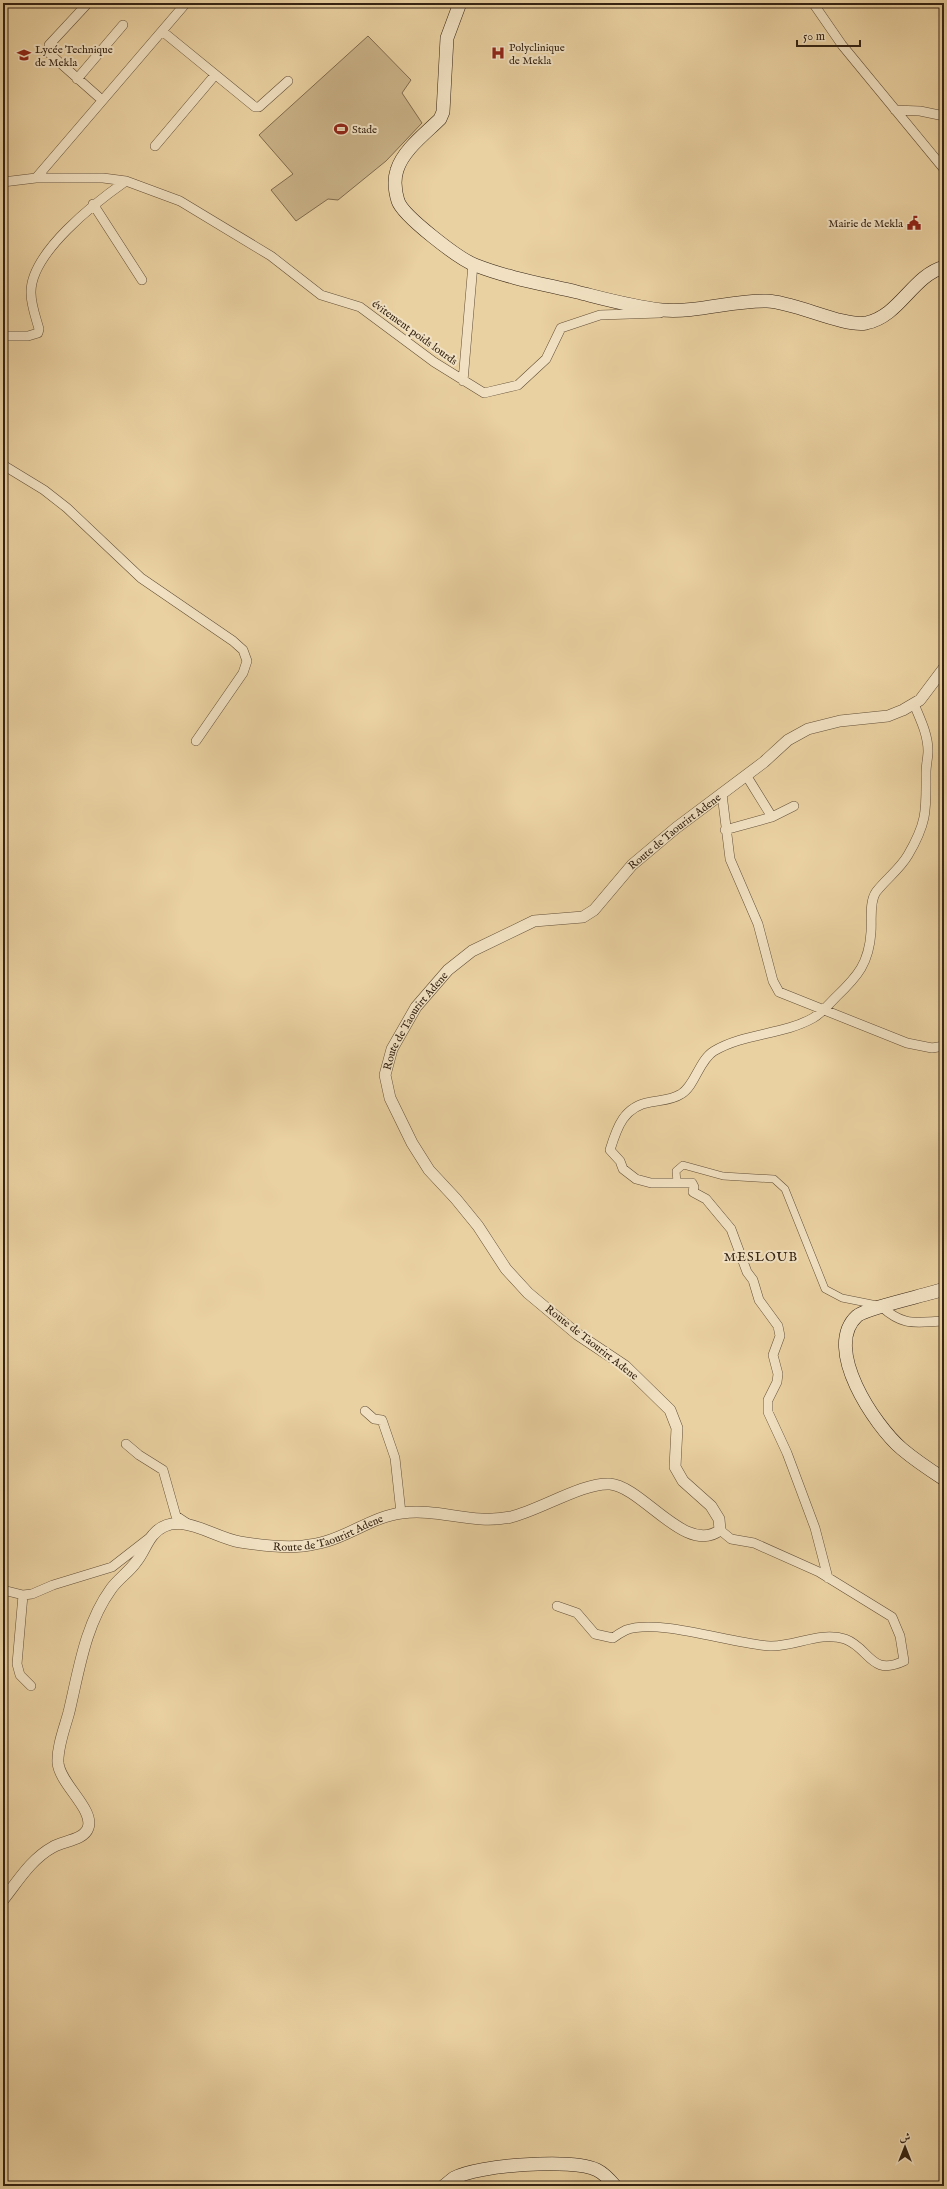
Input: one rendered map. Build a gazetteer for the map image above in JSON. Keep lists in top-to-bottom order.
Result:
{
  "streets": {
    "street": ["évitement poids lourds", "Route de Taourirt Adene"]
  },
  "districts": ["MESLOUB"],
  "places": {
    "hospital": ["Polyclinique de Mekla"],
    "school or university": ["Lycée Technique de Mekla"],
    "sports": ["Stade"],
    "public building": ["Mairie de Mekla"]
  },
  "scale_bar": "50 m",
  "north": "top"
}
